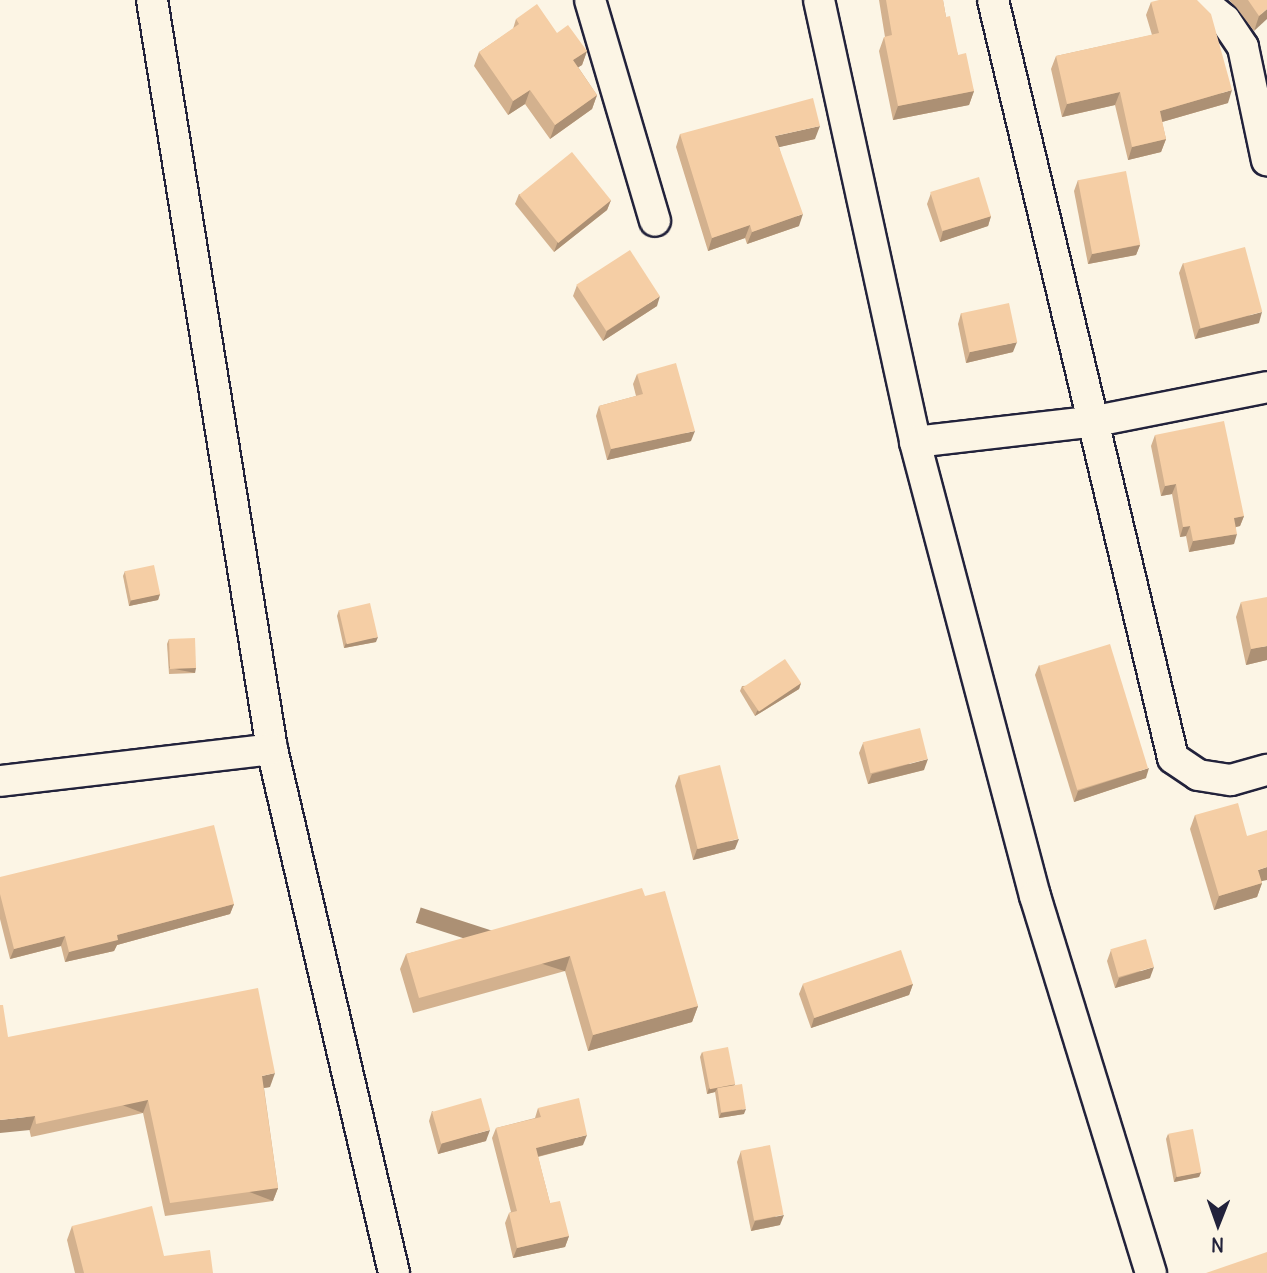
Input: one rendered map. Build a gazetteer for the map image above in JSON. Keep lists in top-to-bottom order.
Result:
{
  "north": "bottom"
}
